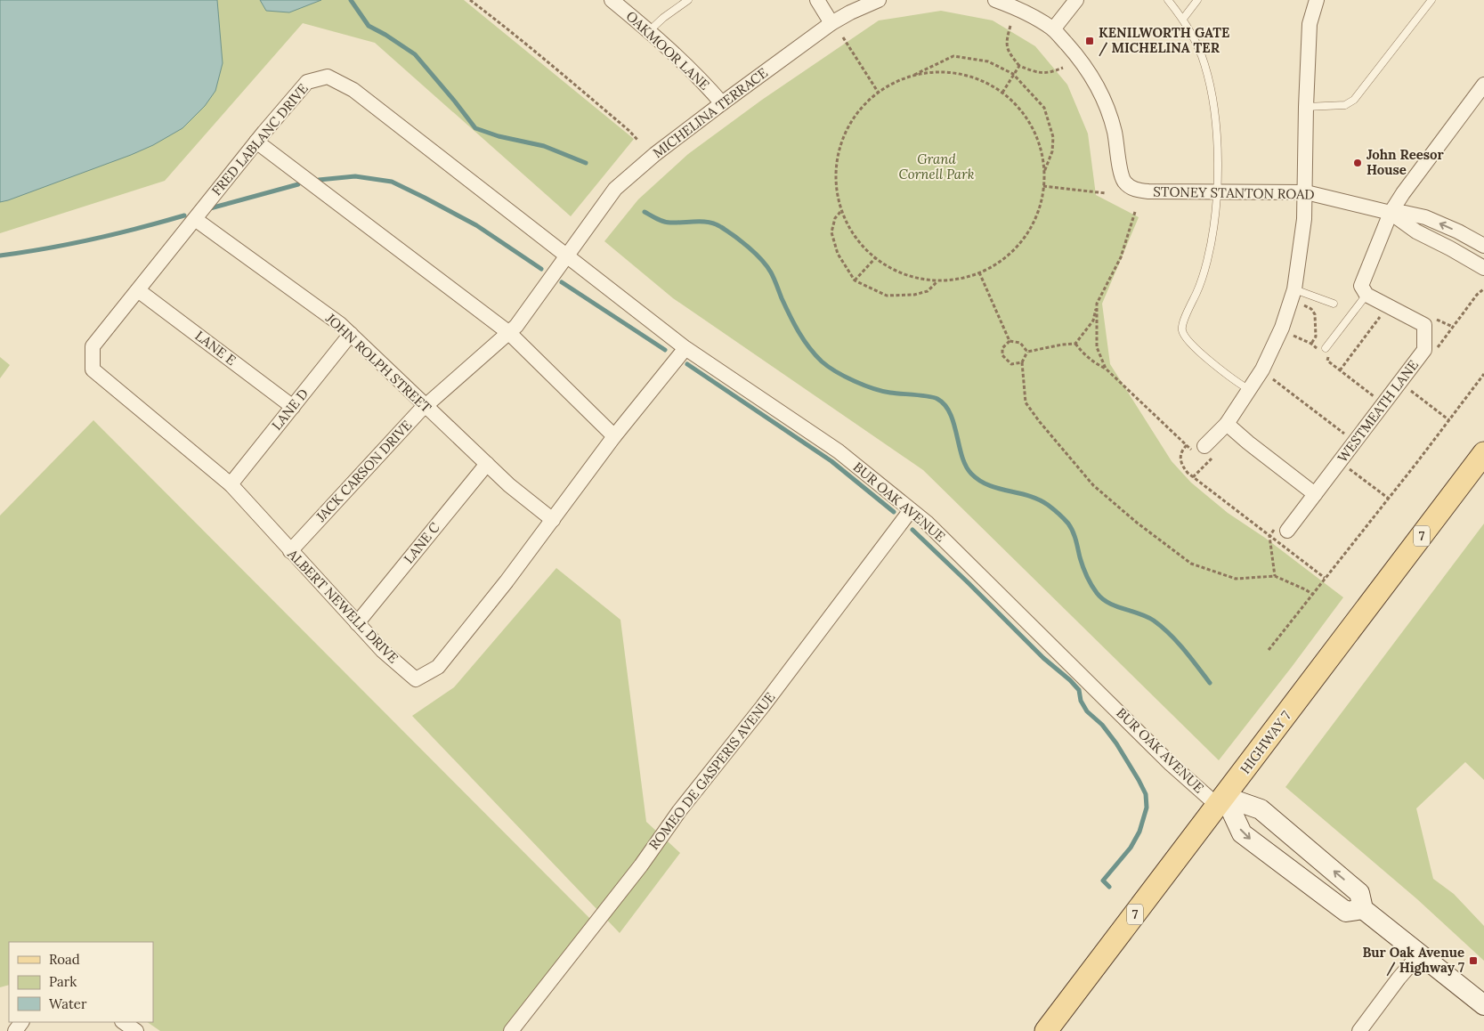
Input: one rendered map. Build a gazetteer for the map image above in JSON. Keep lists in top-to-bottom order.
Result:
{
  "streets": {
    "main road": ["7", "HIGHWAY 7"],
    "street": [
      "OAKMOOR LANE",
      "MICHELINA TERRACE",
      "FRED LABLANC DRIVE",
      "STONEY STANTON ROAD",
      "LANE E",
      "JOHN ROLPH STREET",
      "LANE D",
      "WESTMEATH LANE",
      "JACK CARSON DRIVE",
      "BUR OAK AVENUE",
      "LANE C",
      "ALBERT NEWELL DRIVE",
      "ROMEO DE GASPERIS AVENUE"
    ]
  },
  "crossings": [
    ["OAKMOOR LANE", "MICHELINA TERRACE"],
    ["MICHELINA TERRACE", "FRED LABLANC DRIVE"],
    ["MICHELINA TERRACE", "JACK CARSON DRIVE"],
    ["MICHELINA TERRACE", "BUR OAK AVENUE"],
    ["FRED LABLANC DRIVE", "LANE E"],
    ["FRED LABLANC DRIVE", "JOHN ROLPH STREET"],
    ["FRED LABLANC DRIVE", "JACK CARSON DRIVE"],
    ["FRED LABLANC DRIVE", "BUR OAK AVENUE"],
    ["FRED LABLANC DRIVE", "ALBERT NEWELL DRIVE"],
    ["LANE E", "LANE D"],
    ["JOHN ROLPH STREET", "LANE D"],
    ["JOHN ROLPH STREET", "JACK CARSON DRIVE"],
    ["JOHN ROLPH STREET", "LANE C"],
    ["JOHN ROLPH STREET", "ALBERT NEWELL DRIVE"],
    ["LANE D", "ALBERT NEWELL DRIVE"],
    ["JACK CARSON DRIVE", "BUR OAK AVENUE"],
    ["JACK CARSON DRIVE", "ALBERT NEWELL DRIVE"],
    ["BUR OAK AVENUE", "ALBERT NEWELL DRIVE"],
    ["BUR OAK AVENUE", "HIGHWAY 7"],
    ["BUR OAK AVENUE", "ROMEO DE GASPERIS AVENUE"],
    ["LANE C", "ALBERT NEWELL DRIVE"]
  ],
  "parks": ["Grand Cornell Park"],
  "places": {
    "transit": ["KENILWORTH GATE / MICHELINA TER", "Bur Oak Avenue / Highway 7"],
    "other": ["John Reesor House"]
  },
  "legend": ["Road", "Park", "Water"]
}
